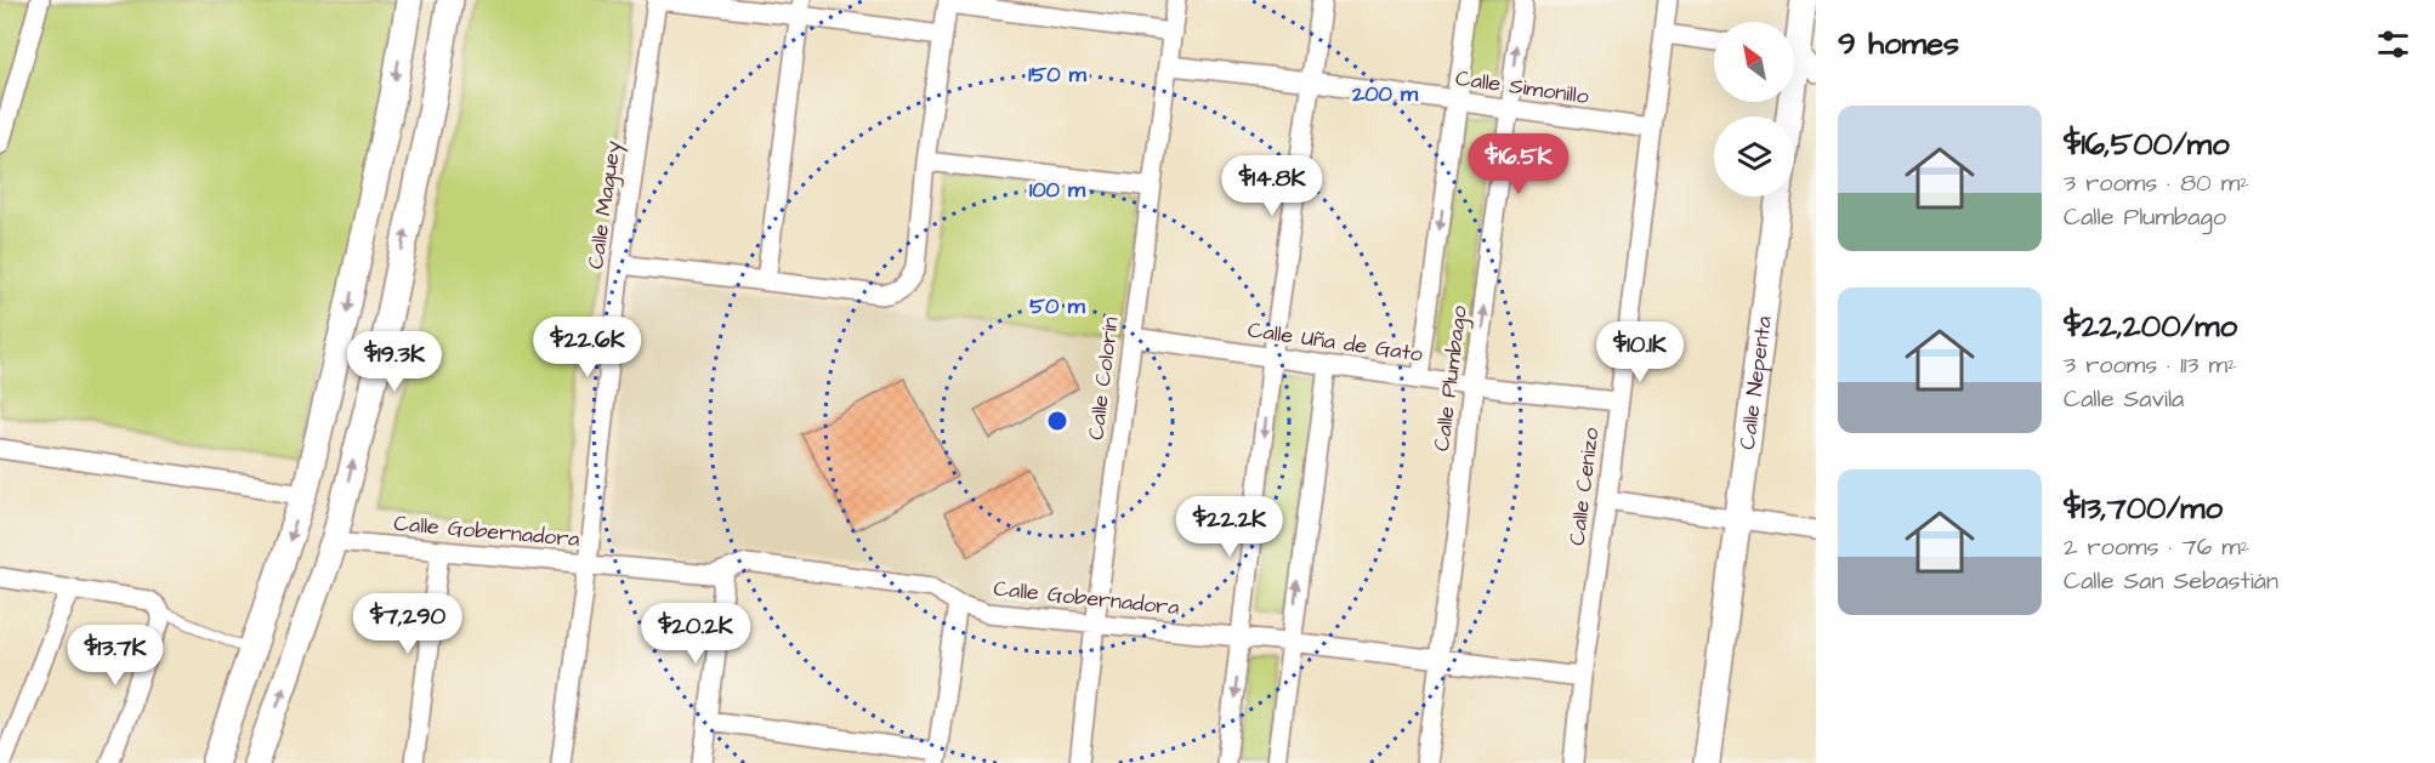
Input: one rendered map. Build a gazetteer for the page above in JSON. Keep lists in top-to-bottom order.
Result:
{
  "streets": {
    "main road": ["Calle Nepenta"],
    "street": [
      "Calle Simonillo",
      "Calle Maguey",
      "Calle Uña de Gato",
      "Calle Colorín",
      "Calle Plumbago",
      "Calle Cenizo",
      "Calle Gobernadora"
    ]
  },
  "crossings": [
    ["Calle Simonillo", "Calle Colorín"],
    ["Calle Simonillo", "Calle Plumbago"],
    ["Calle Simonillo", "Calle Cenizo"],
    ["Calle Maguey", "Calle Gobernadora"],
    ["Calle Uña de Gato", "Calle Colorín"],
    ["Calle Uña de Gato", "Calle Plumbago"],
    ["Calle Uña de Gato", "Calle Cenizo"],
    ["Calle Colorín", "Calle Gobernadora"],
    ["Calle Plumbago", "Calle Gobernadora"],
    ["Calle Cenizo", "Calle Gobernadora"]
  ],
  "north": "top left",
  "page": {
    "heading": "9 homes",
    "list": [
      {
        "name": "$16,500/mo",
        "note": "3 rooms · 80 m² · Calle Plumbago"
      },
      {
        "name": "$22,200/mo",
        "note": "3 rooms · 113 m² · Calle Savila"
      },
      {
        "name": "$13,700/mo",
        "note": "2 rooms · 76 m² · Calle San Sebastián"
      }
    ],
    "price": [
      "$16.5K",
      "$14.8K",
      "$22.6K",
      "$10.1K",
      "$19.3K",
      "$22.2K",
      "$7,290",
      "$20.2K",
      "$13.7K"
    ]
  },
  "rings": [
    "150 m",
    "200 m",
    "100 m",
    "50 m"
  ]
}
